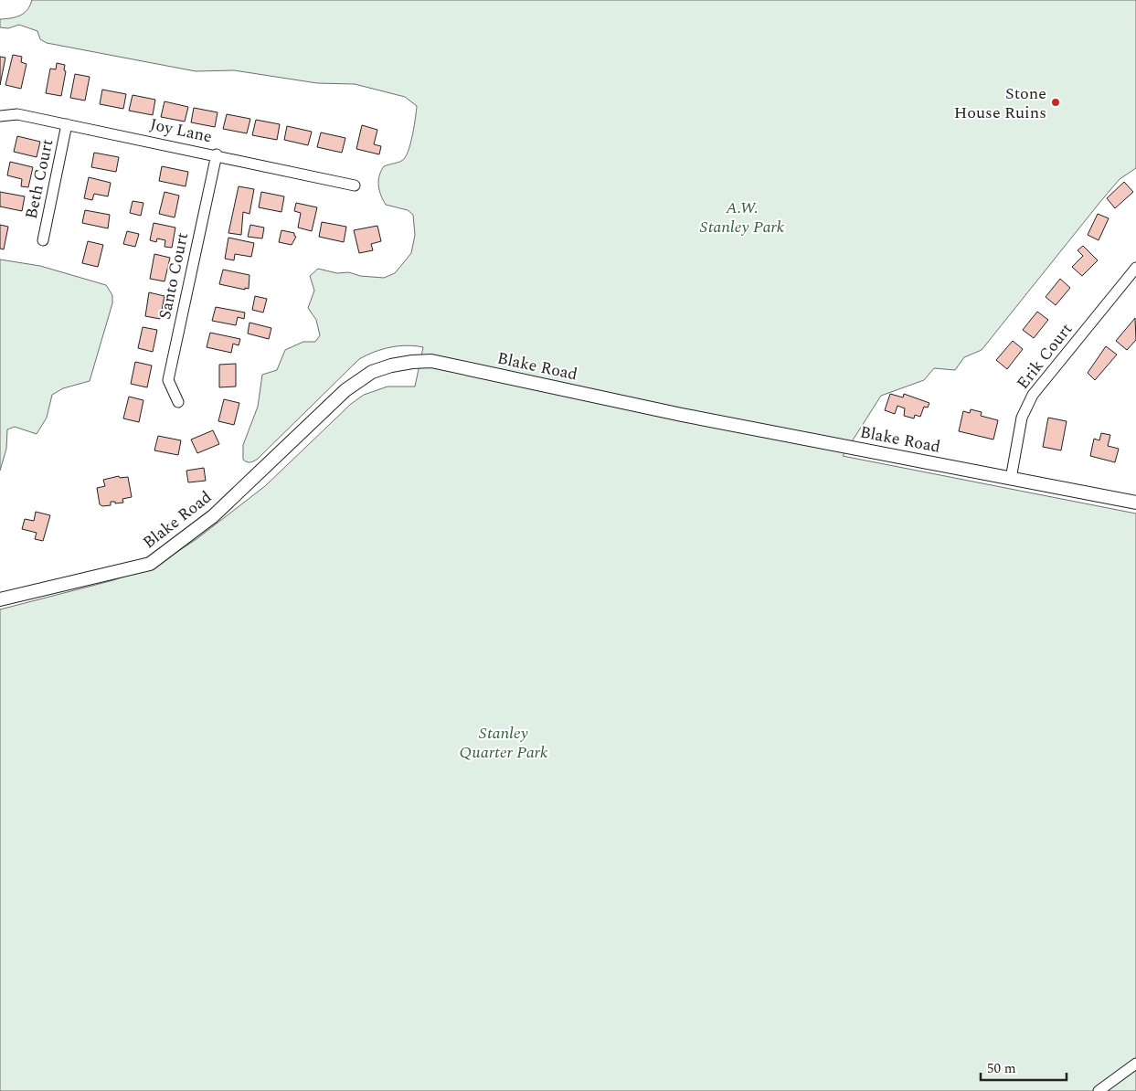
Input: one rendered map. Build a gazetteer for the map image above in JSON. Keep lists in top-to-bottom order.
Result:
{
  "streets": {
    "street": [
      "Joy Lane",
      "Beth Court",
      "Santo Court",
      "Erik Court",
      "Blake Road"
    ]
  },
  "crossings": [
    ["Joy Lane", "Beth Court"],
    ["Joy Lane", "Santo Court"],
    ["Erik Court", "Blake Road"]
  ],
  "parks": ["A.W. Stanley Park", "Stanley Quarter Park"],
  "places": ["Stone House Ruins"],
  "scale_bar": "50 m"
}
